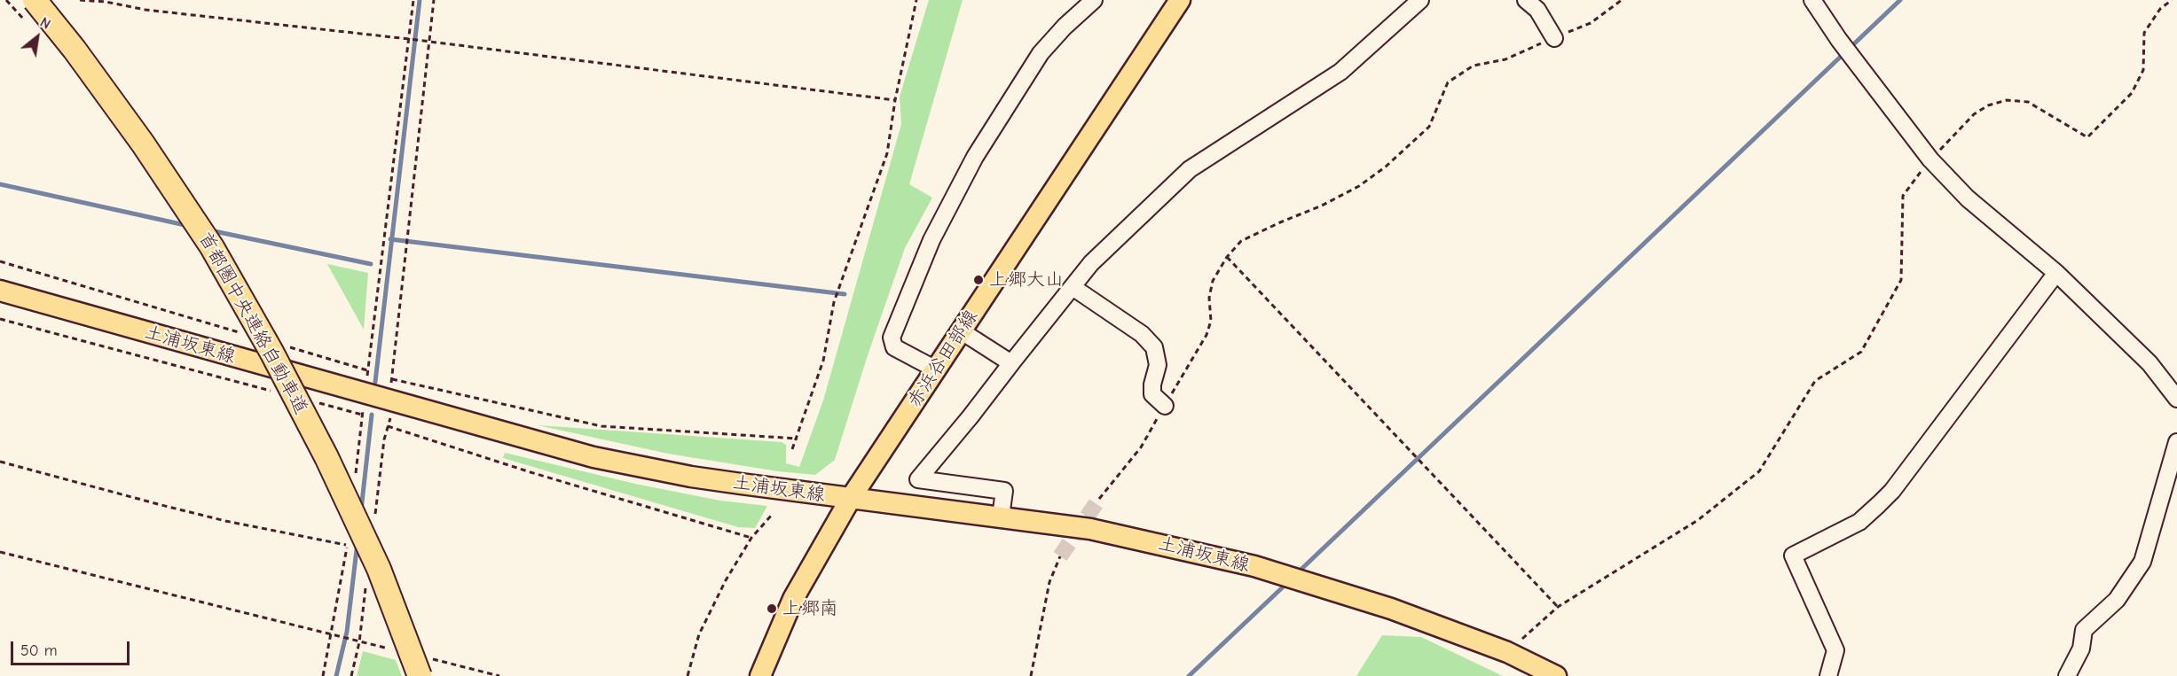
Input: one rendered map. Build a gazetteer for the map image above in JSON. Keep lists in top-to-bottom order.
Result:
{
  "streets": {
    "highway": ["首都圏中央連絡自動車道"],
    "main road": ["土浦坂東線", "赤浜谷田部線"]
  },
  "crossings": [
    ["土浦坂東線", "赤浜谷田部線"]
  ],
  "places": ["上郷大山", "上郷南"],
  "scale_bar": "50 m",
  "north": "top right"
}
